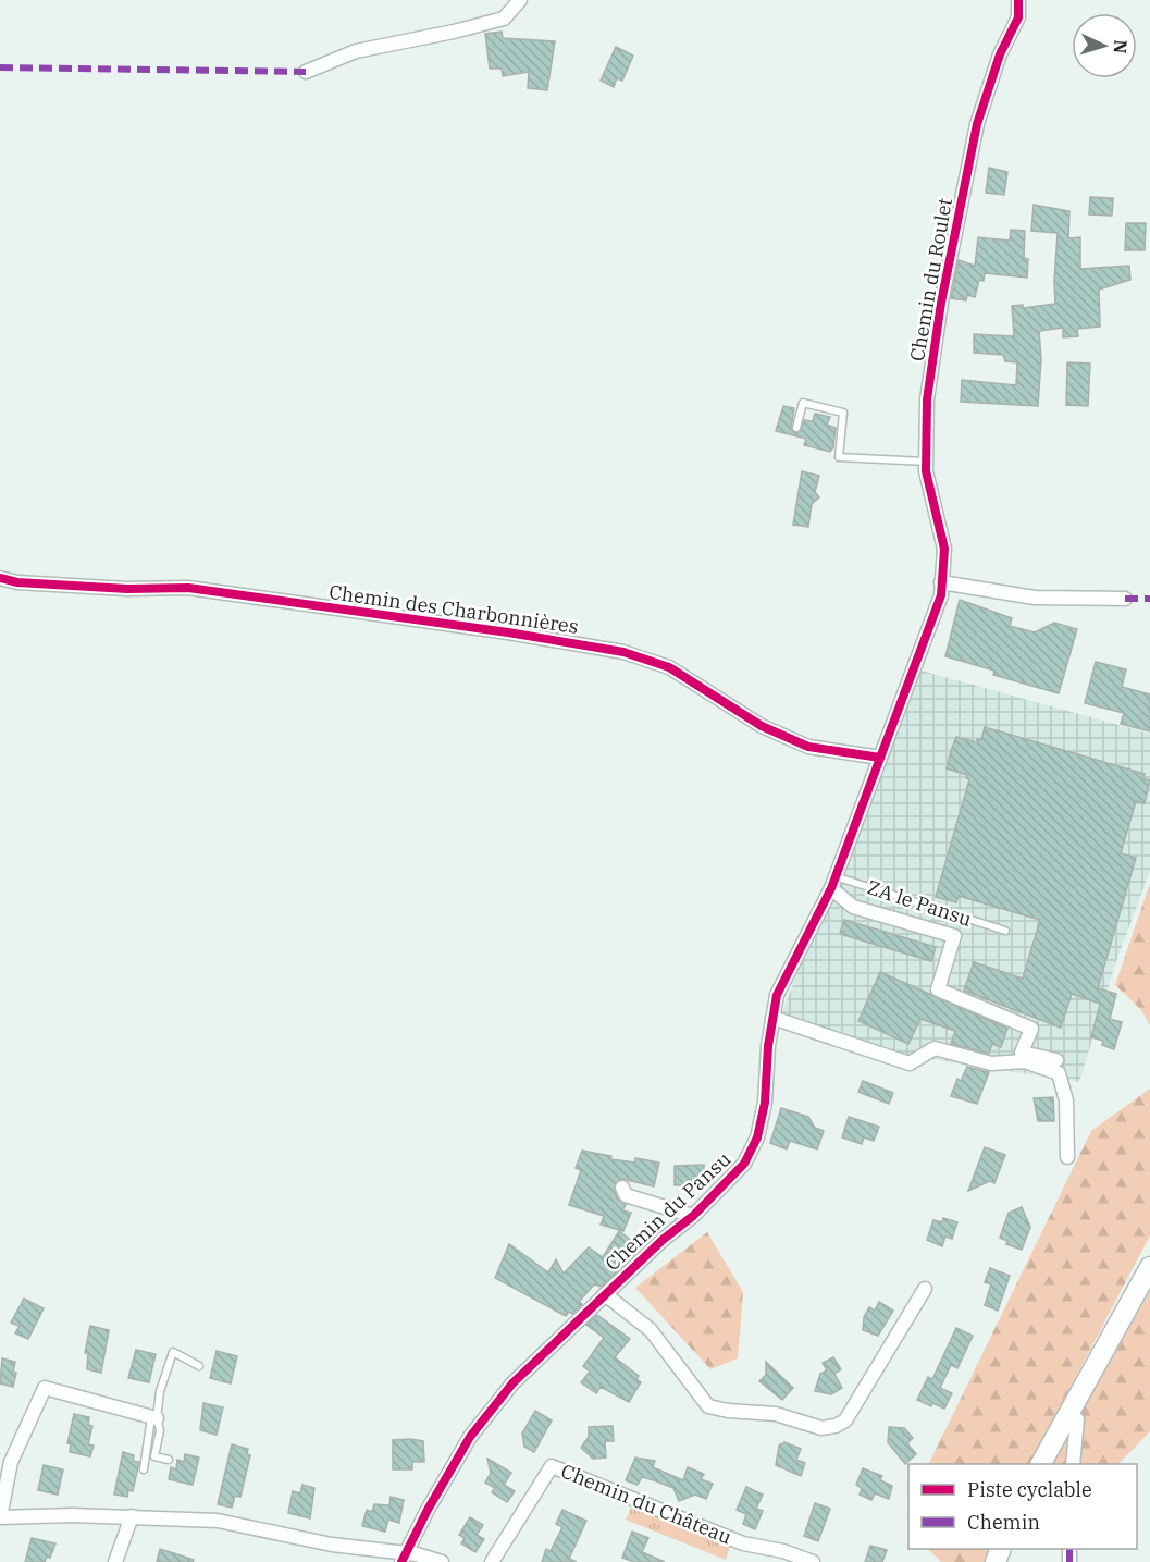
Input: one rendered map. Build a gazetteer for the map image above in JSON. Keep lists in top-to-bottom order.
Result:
{
  "streets": {
    "street": [
      "Chemin du Roulet",
      "Chemin des Charbonnières",
      "Chemin du Pansu",
      "Chemin du Château"
    ],
    "lane": ["ZA le Pansu"]
  },
  "crossings": [
    ["Chemin du Roulet", "Chemin des Charbonnières"],
    ["Chemin du Roulet", "Chemin du Pansu"],
    ["Chemin des Charbonnières", "Chemin du Pansu"],
    ["ZA le Pansu", "Chemin du Pansu"]
  ],
  "legend": ["Piste cyclable", "Chemin"],
  "north": "right"
}
